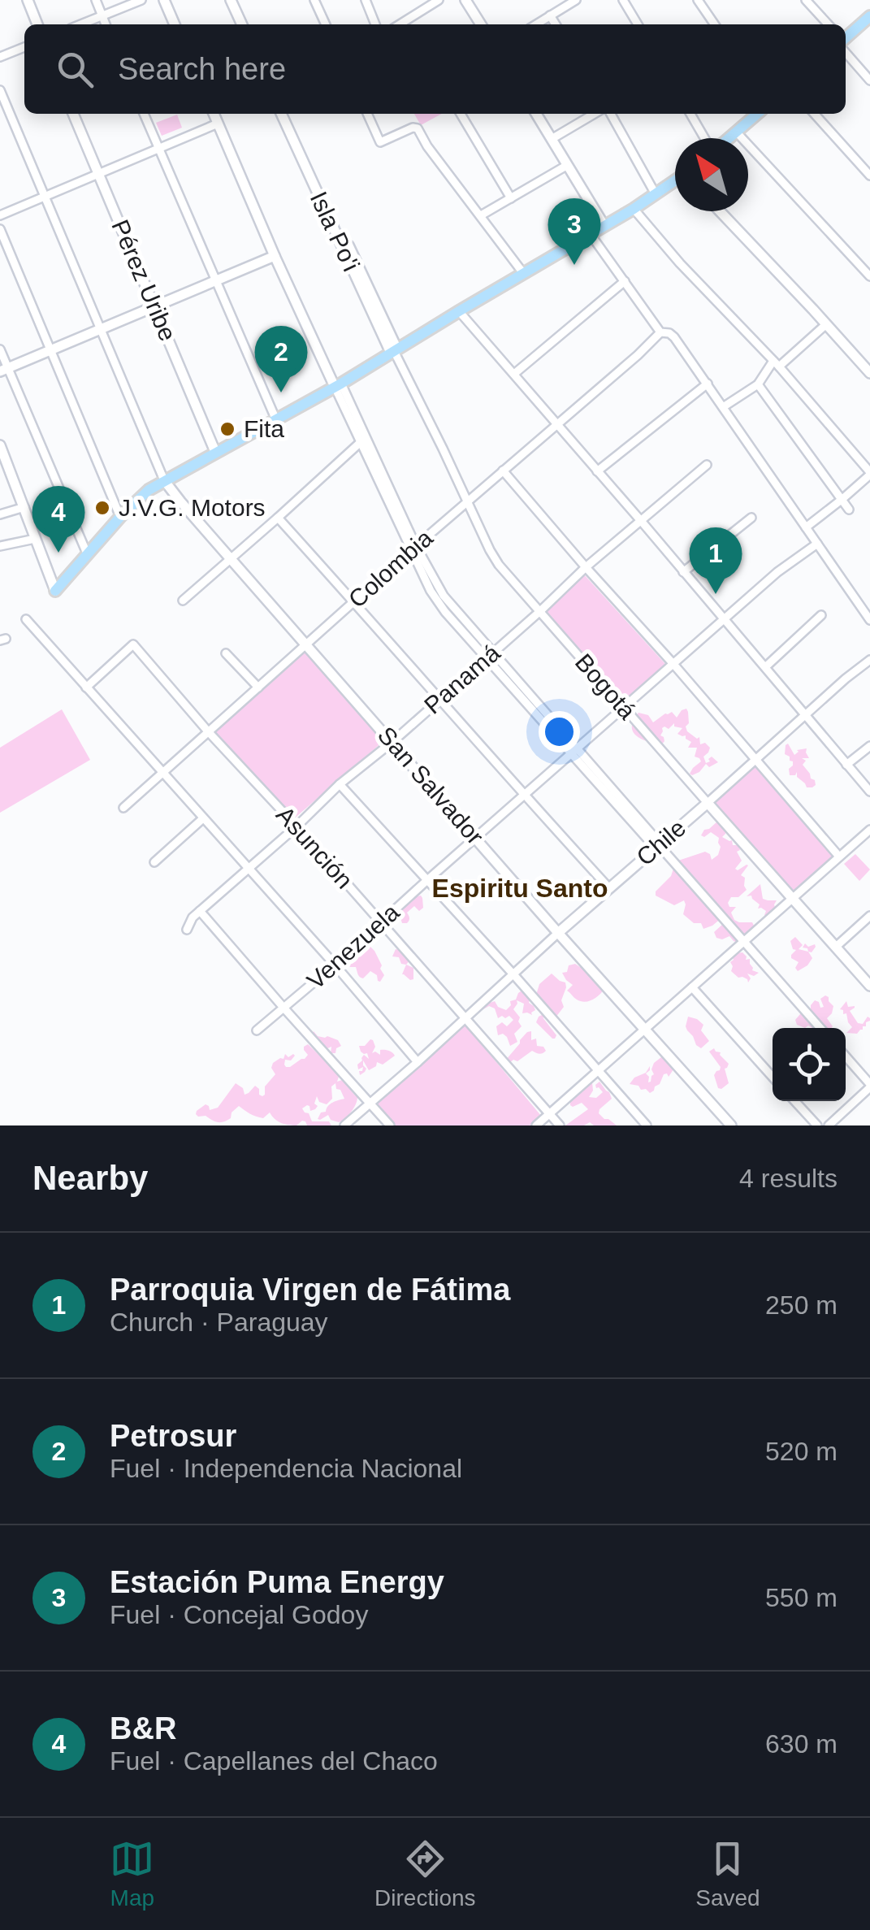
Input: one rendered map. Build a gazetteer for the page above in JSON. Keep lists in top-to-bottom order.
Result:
{
  "streets": {
    "street": [
      "Isla Po'i",
      "Pérez Uribe",
      "Colombia",
      "Panamá",
      "Bogotá",
      "San Salvador",
      "Chile",
      "Asunción",
      "Venezuela"
    ]
  },
  "crossings": [
    ["Isla Po'i", "Bogotá"],
    ["Colombia", "Bogotá"],
    ["Colombia", "San Salvador"],
    ["Colombia", "Asunción"],
    ["Panamá", "Bogotá"],
    ["Panamá", "San Salvador"],
    ["Panamá", "Asunción"],
    ["Bogotá", "Chile"],
    ["Bogotá", "Venezuela"],
    ["San Salvador", "Chile"],
    ["San Salvador", "Venezuela"],
    ["Chile", "Asunción"],
    ["Asunción", "Venezuela"]
  ],
  "districts": ["Espiritu Santo"],
  "places": ["Fita", "J.V.G. Motors"],
  "north": "top left",
  "page": {
    "search": "Search here",
    "pins": [
      "3",
      "2",
      "4",
      "1"
    ],
    "heading": ["Nearby", "4 results"],
    "list": [
      {
        "mark": "1",
        "name": "Parroquia Virgen de Fátima",
        "note": "Church · Paraguay",
        "value": "250 m"
      },
      {
        "mark": "2",
        "name": "Petrosur",
        "note": "Fuel · Independencia Nacional",
        "value": "520 m"
      },
      {
        "mark": "3",
        "name": "Estación Puma Energy",
        "note": "Fuel · Concejal Godoy",
        "value": "550 m"
      },
      {
        "mark": "4",
        "name": "B&R",
        "note": "Fuel · Capellanes del Chaco",
        "value": "630 m"
      }
    ],
    "nav": ["Map", "Directions", "Saved"]
  }
}
